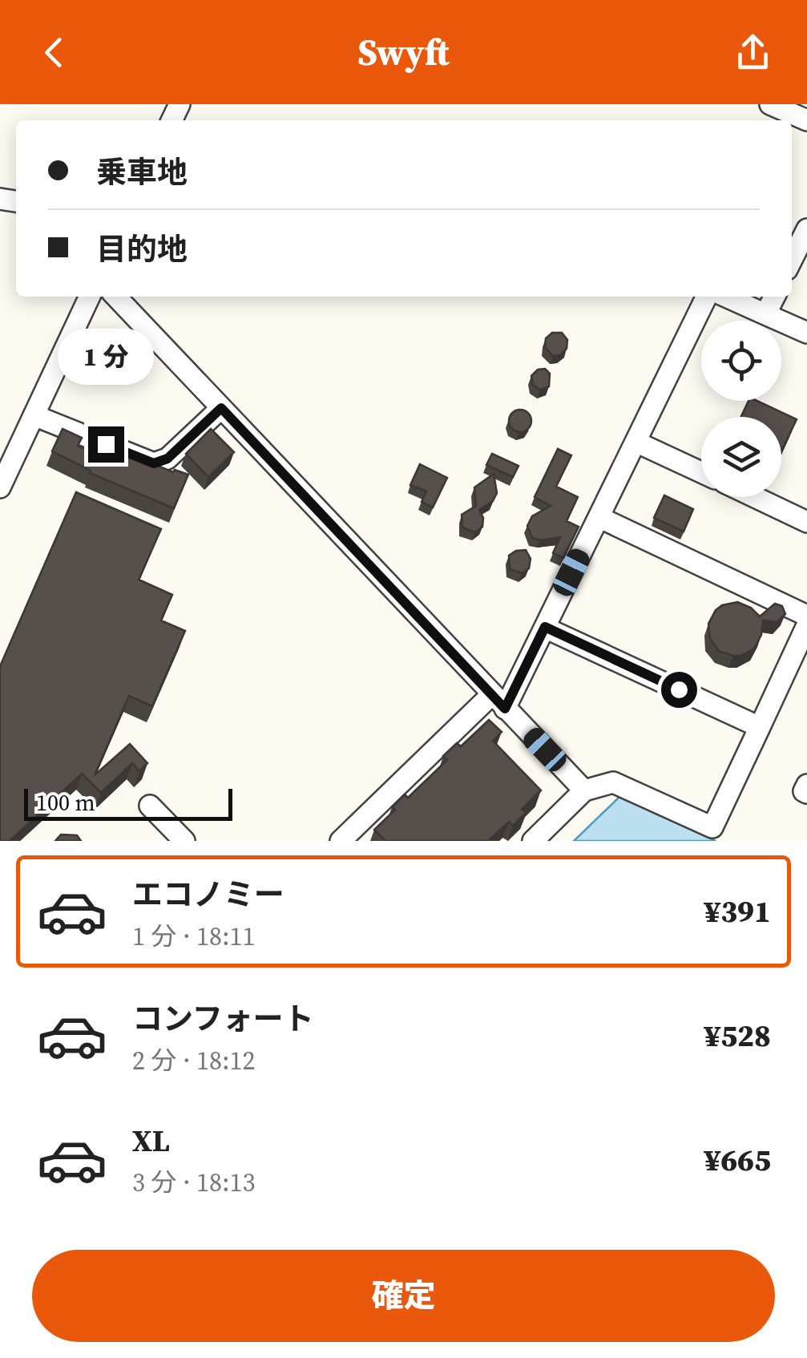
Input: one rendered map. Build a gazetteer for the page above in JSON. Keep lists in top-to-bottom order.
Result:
{
  "scale_bar": "100 m",
  "page": {
    "header": "Swyft",
    "banner": ["乗車地", "目的地"],
    "bubble": "1 分",
    "scale": "100 m",
    "list": [
      {
        "name": "エコノミー",
        "note": "1 分 · 18:11",
        "value": "¥391"
      },
      {
        "name": "コンフォート",
        "note": "2 分 · 18:12",
        "value": "¥528"
      },
      {
        "name": "XL",
        "note": "3 分 · 18:13",
        "value": "¥665"
      }
    ],
    "buttons": "確定"
  }
}
